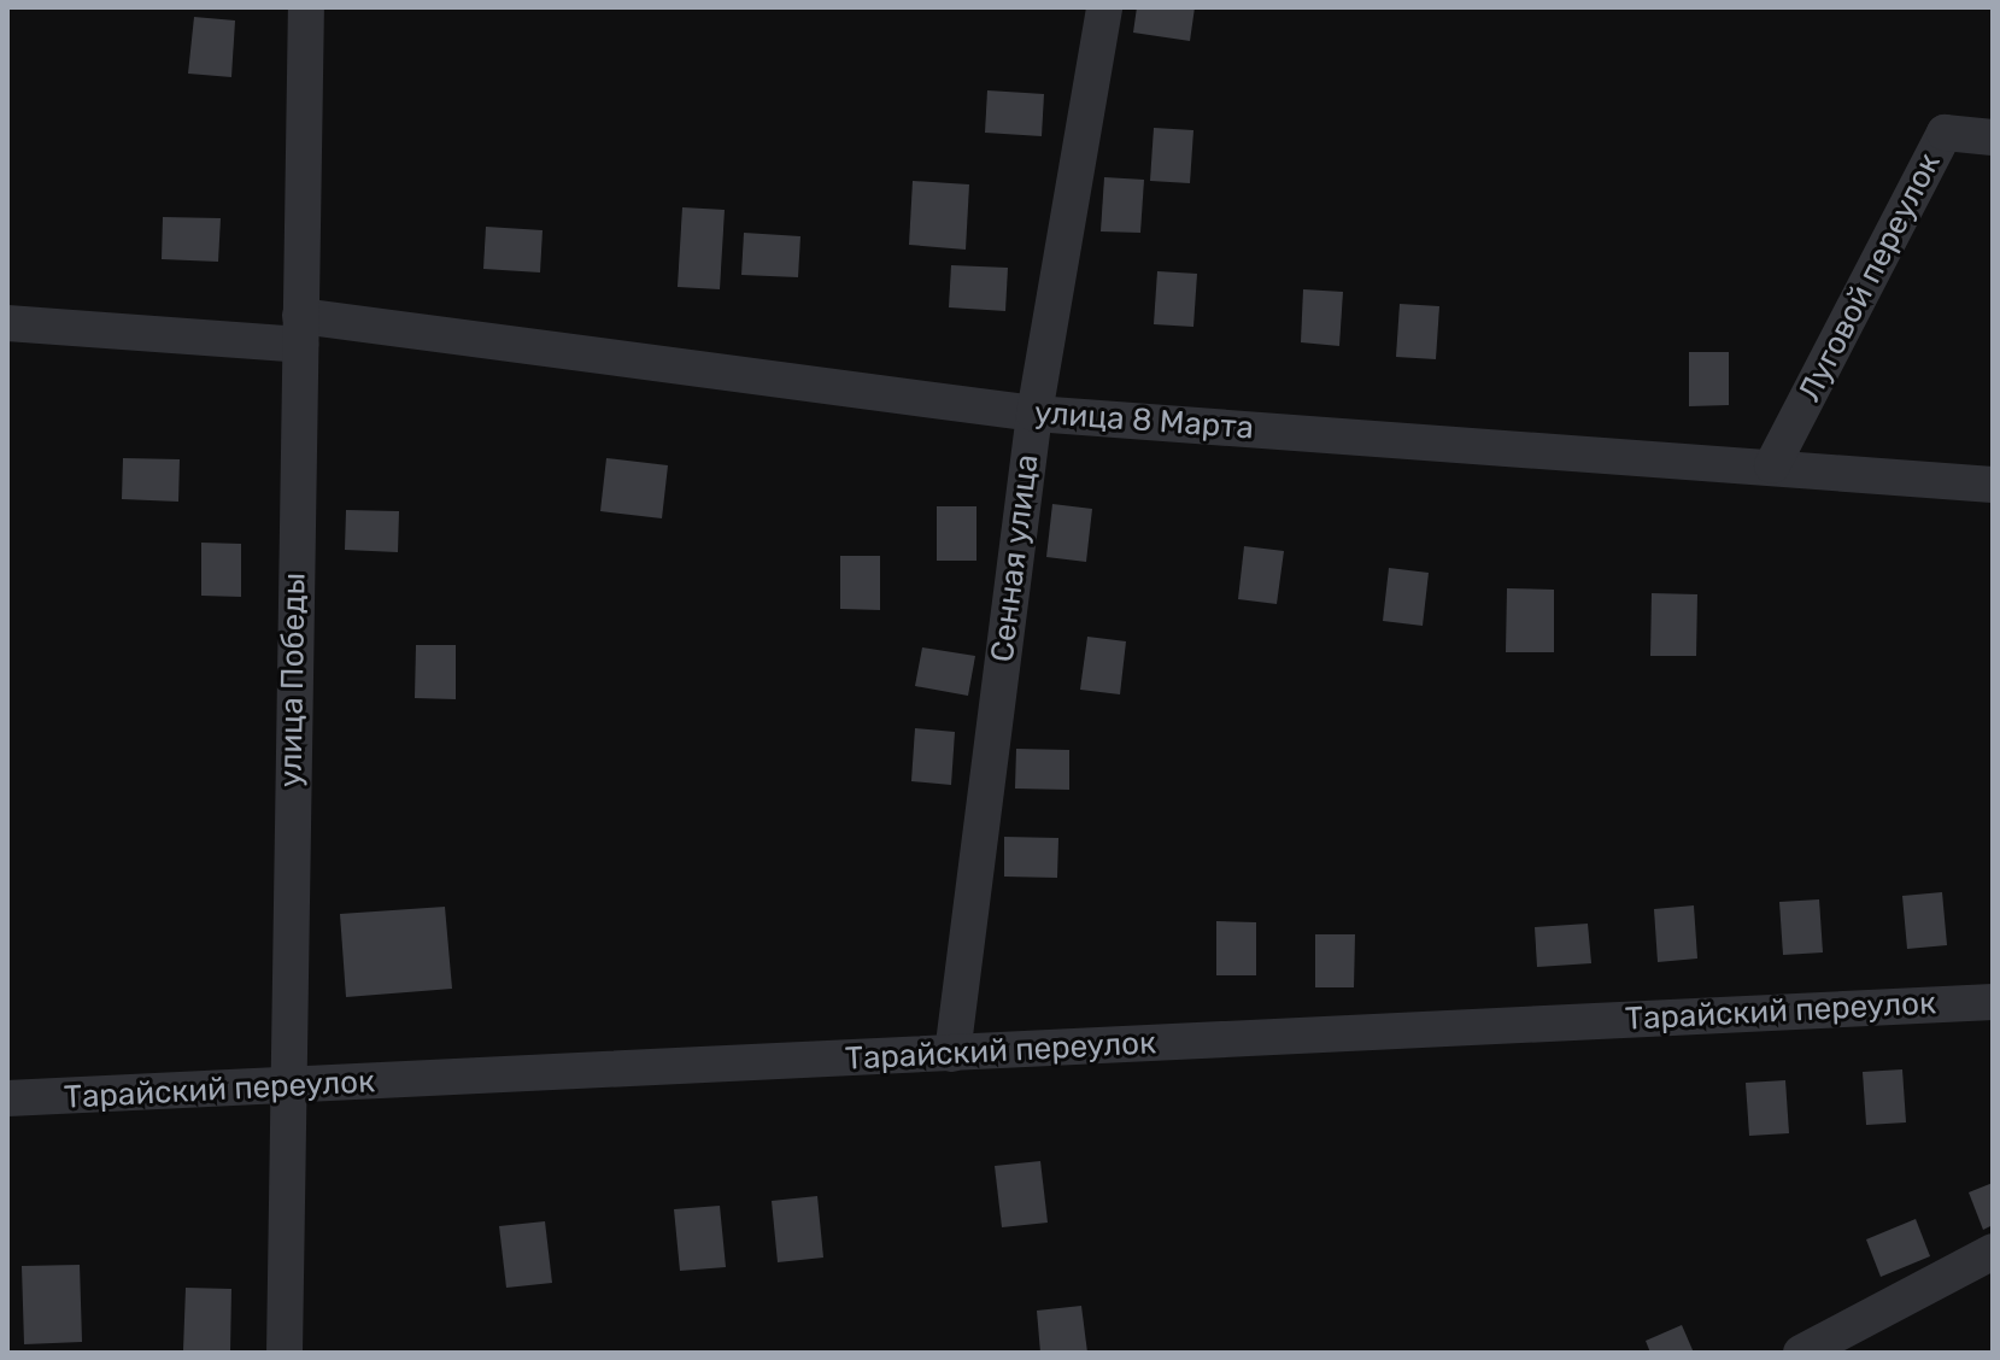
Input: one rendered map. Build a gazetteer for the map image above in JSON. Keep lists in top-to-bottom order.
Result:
{
  "streets": {
    "street": [
      "Луговой переулок",
      "улица 8 Марта",
      "Сенная улица",
      "улица Победы",
      "Тарайский переулок"
    ]
  },
  "crossings": [
    ["Луговой переулок", "улица 8 Марта"],
    ["улица 8 Марта", "Сенная улица"],
    ["улица 8 Марта", "улица Победы"],
    ["Сенная улица", "Тарайский переулок"],
    ["улица Победы", "Тарайский переулок"]
  ]
}
